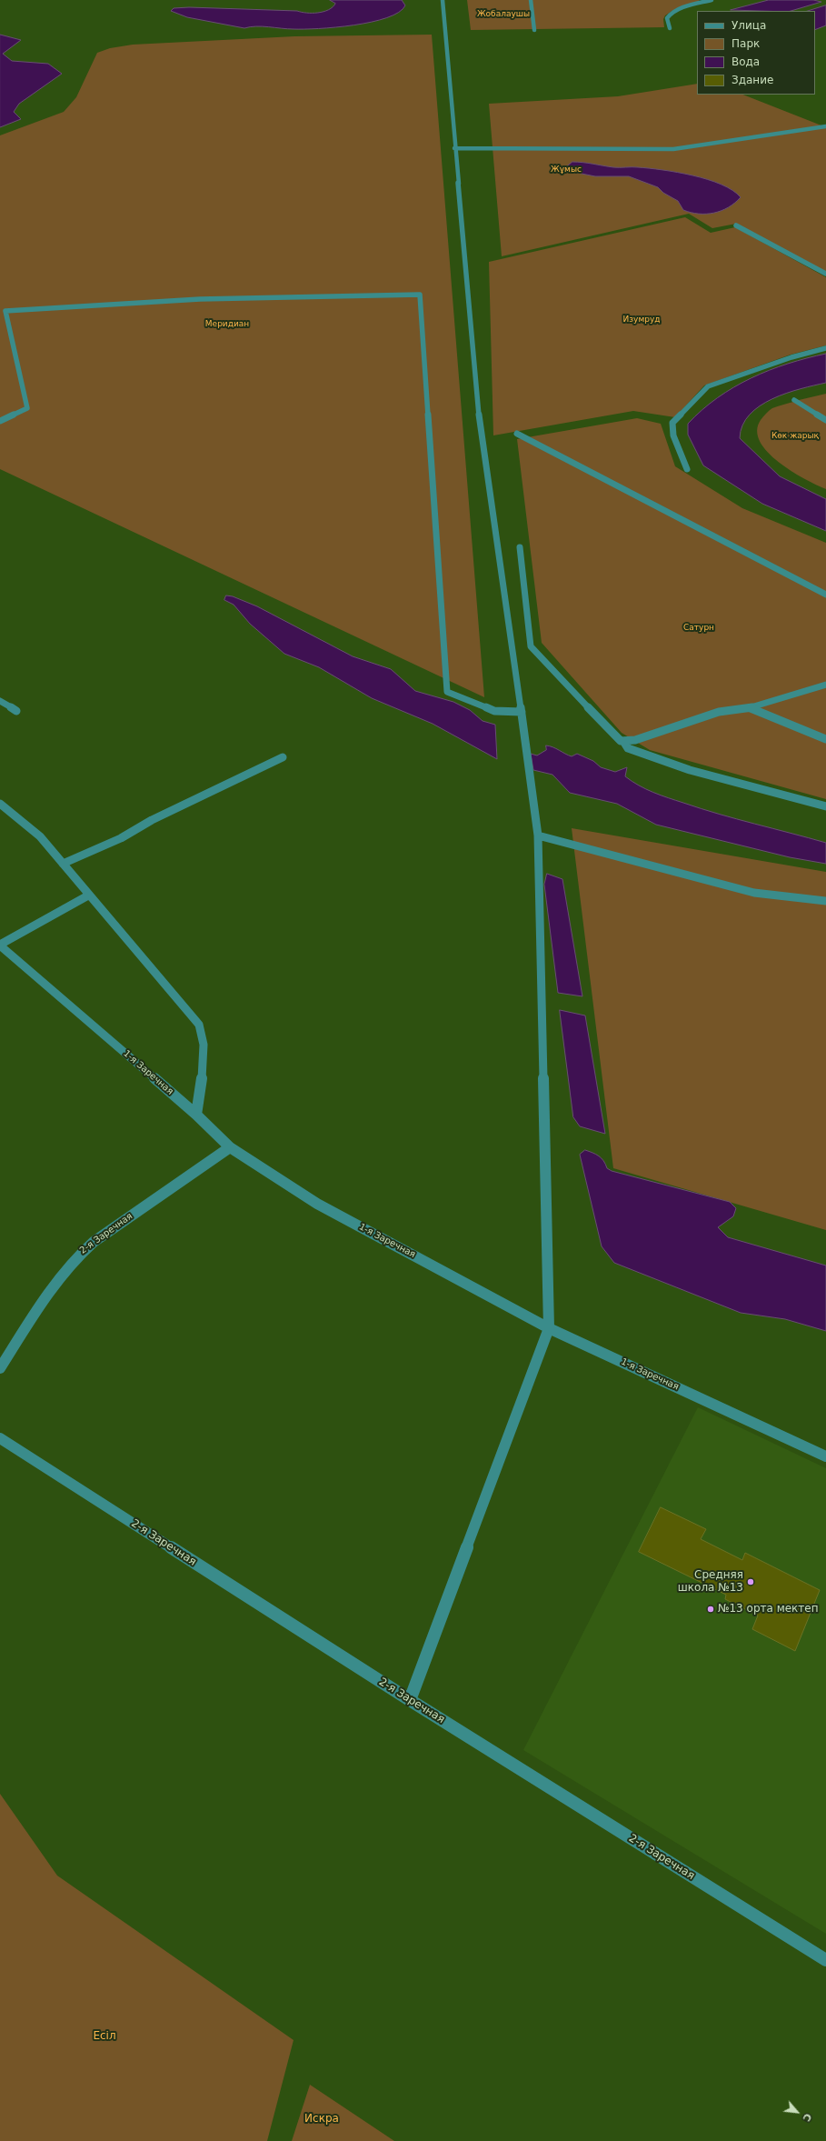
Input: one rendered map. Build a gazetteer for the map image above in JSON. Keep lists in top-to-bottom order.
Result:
{
  "streets": {
    "street": ["1-я Заречная", "2-я Заречная"]
  },
  "crossings": [
    ["1-я Заречная", "2-я Заречная"]
  ],
  "parks": [
    "Жобалаушы",
    "Жұмыс",
    "Изумруд",
    "Меридиан",
    "Көк жарық",
    "Сатурн",
    "Есіл",
    "Искра"
  ],
  "places": ["Средняя школа №13", "№13 орта мектеп"],
  "legend": [
    "Улица",
    "Парк",
    "Вода",
    "Здание"
  ],
  "north": "bottom right"
}
